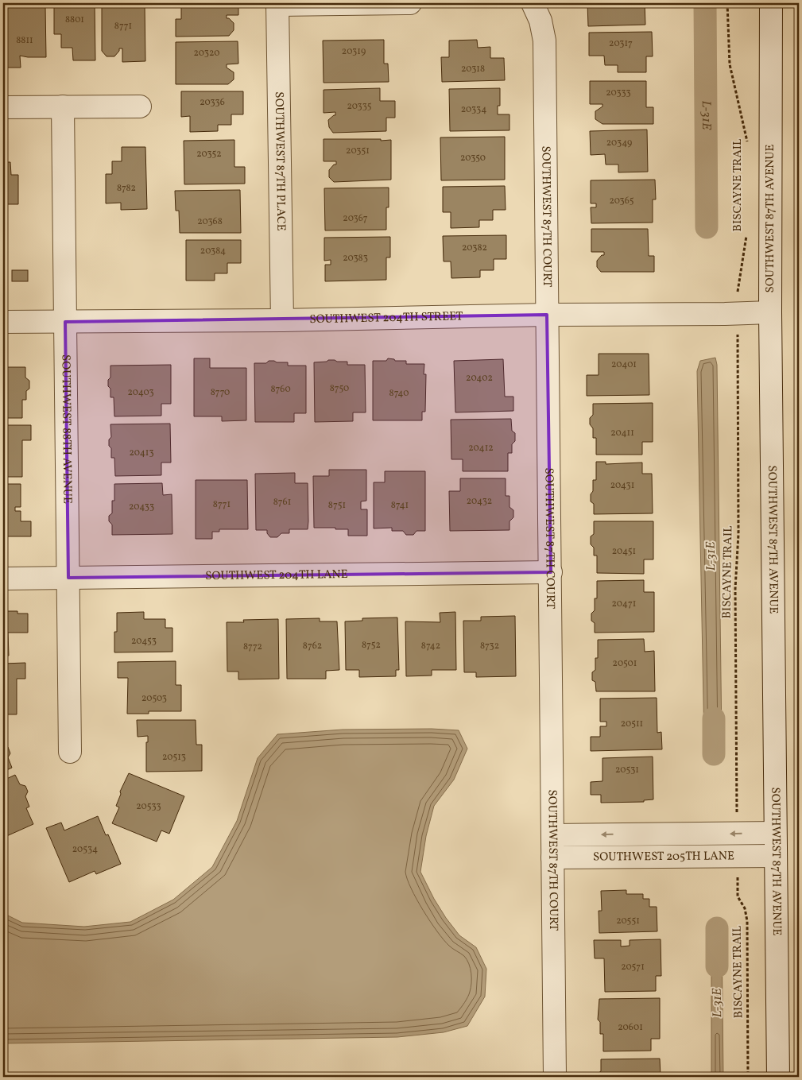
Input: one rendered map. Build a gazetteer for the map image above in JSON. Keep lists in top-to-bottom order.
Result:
{
  "streets": {
    "street": [
      "SOUTHWEST 87TH PLACE",
      "SOUTHWEST 87TH COURT",
      "SOUTHWEST 87TH AVENUE",
      "SOUTHWEST 204TH STREET",
      "SOUTHWEST 88TH AVENUE",
      "SOUTHWEST 204TH LANE",
      "SOUTHWEST 205TH LANE"
    ],
    "path": ["BISCAYNE TRAIL"]
  },
  "crossings": [
    ["SOUTHWEST 87TH PLACE", "SOUTHWEST 204TH STREET"],
    ["SOUTHWEST 87TH COURT", "SOUTHWEST 204TH STREET"],
    ["SOUTHWEST 87TH COURT", "SOUTHWEST 204TH LANE"],
    ["SOUTHWEST 87TH COURT", "SOUTHWEST 205TH LANE"],
    ["SOUTHWEST 87TH AVENUE", "SOUTHWEST 204TH STREET"],
    ["SOUTHWEST 87TH AVENUE", "SOUTHWEST 205TH LANE"],
    ["SOUTHWEST 204TH STREET", "SOUTHWEST 88TH AVENUE"],
    ["SOUTHWEST 88TH AVENUE", "SOUTHWEST 204TH LANE"]
  ],
  "water": ["L-31E"],
  "house_numbers": [
    "8801",
    "8771",
    "8811",
    "20317",
    "20319",
    "20320",
    "20318",
    "20333",
    "20336",
    "20335",
    "20334",
    "20349",
    "20351",
    "20352",
    "20350",
    "8782",
    "20365",
    "20367",
    "20368",
    "20382",
    "20384",
    "20383",
    "20401",
    "20402",
    "8750",
    "8760",
    "20403",
    "8770",
    "8740",
    "20411",
    "20412",
    "20413",
    "20431",
    "20432",
    "8761",
    "8771",
    "8751",
    "8741",
    "20433",
    "20451",
    "20471",
    "20453",
    "8752",
    "8762",
    "8742",
    "8732",
    "8772",
    "20501",
    "20503",
    "20511",
    "20513",
    "20531",
    "20533",
    "20534",
    "20551",
    "20571",
    "20601"
  ]
}
